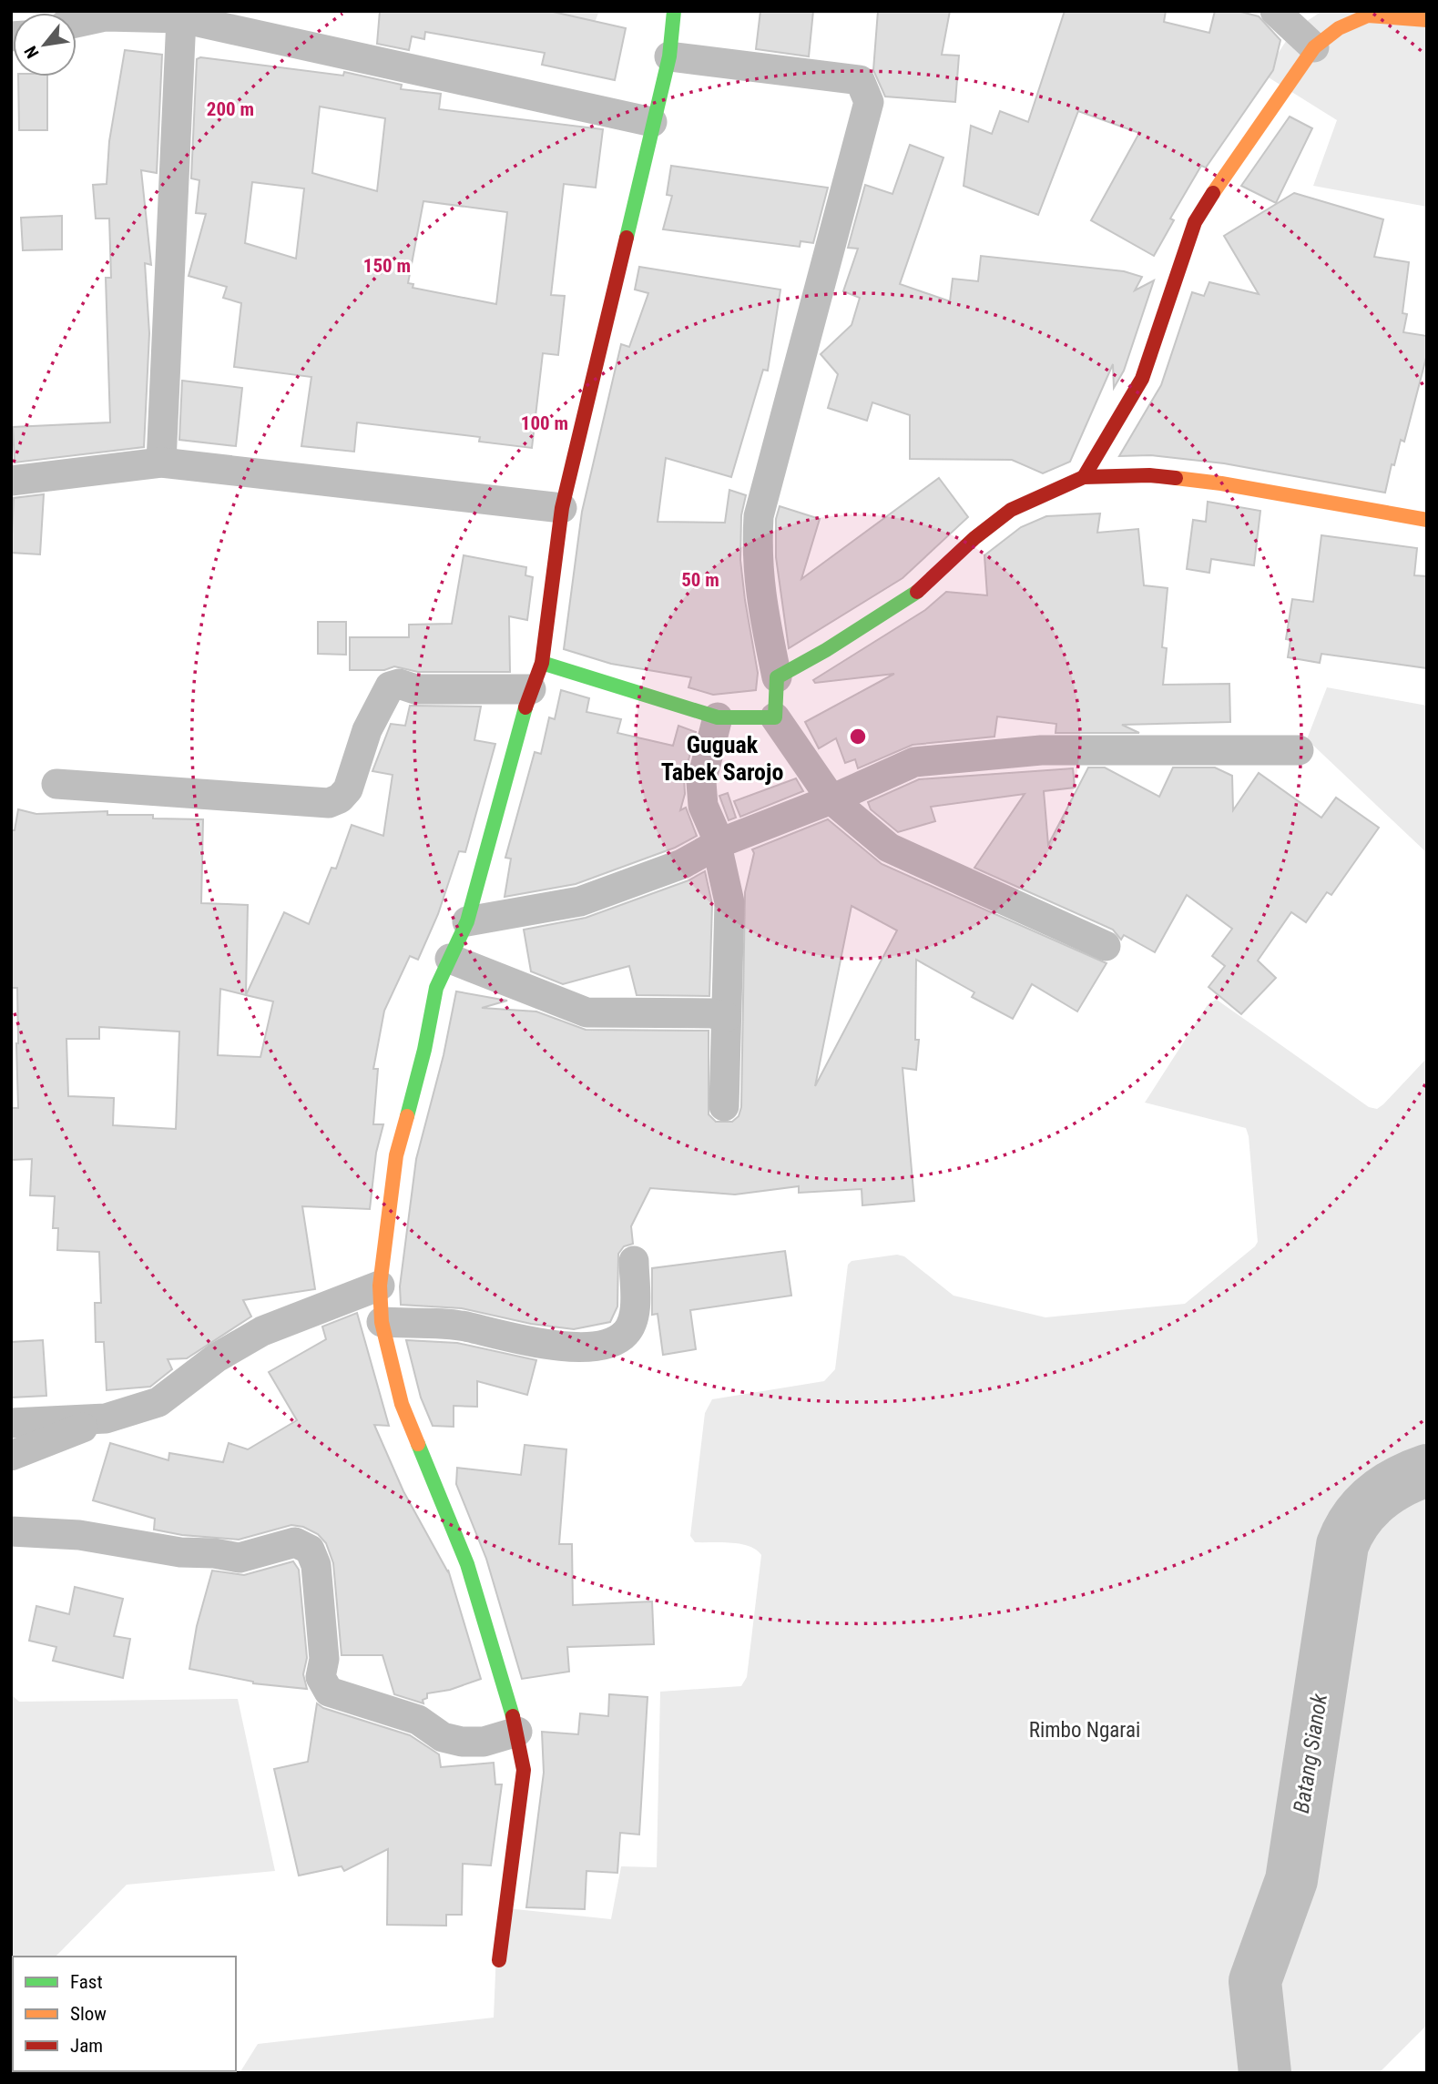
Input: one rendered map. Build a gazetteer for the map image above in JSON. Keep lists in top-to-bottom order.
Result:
{
  "districts": ["Guguak Tabek Sarojo"],
  "water": ["Batang Sianok"],
  "parks": ["Rimbo Ngarai"],
  "legend": ["Fast", "Slow", "Jam"],
  "north": "bottom left",
  "rings": [
    "200 m",
    "150 m",
    "100 m",
    "50 m"
  ]
}
